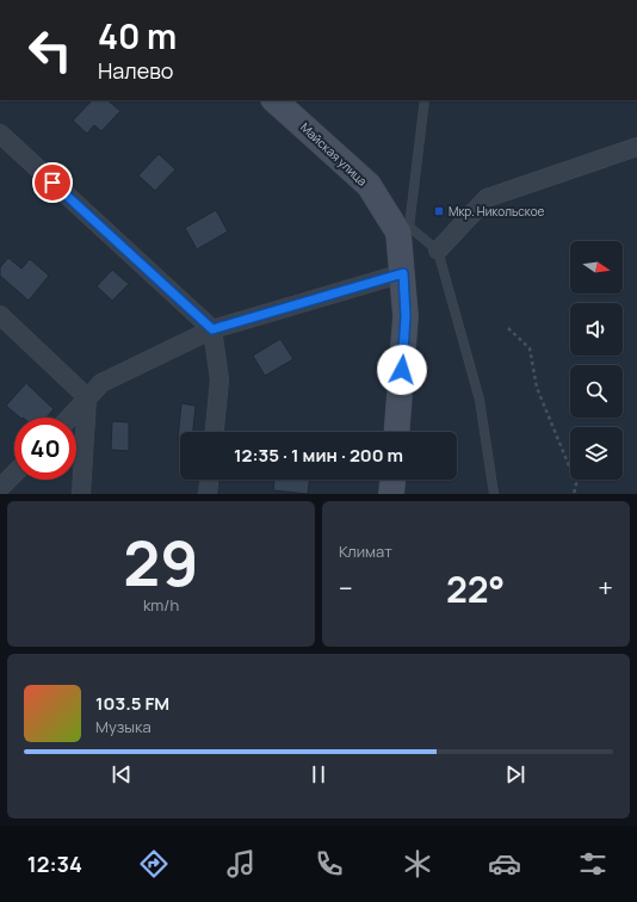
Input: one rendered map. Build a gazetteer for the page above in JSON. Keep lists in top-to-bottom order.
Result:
{
  "streets": {
    "street": ["Майская улица"]
  },
  "places": {
    "transit": ["Мкр. Никольское"]
  },
  "north": "right",
  "page": {
    "turn": ["40 m", "Налево"],
    "limit": "40",
    "trip": "12:35 · 1 мин · 200 m",
    "tile": [
      ["29", "km/h"],
      "Климат"
    ],
    "heat": ["−", "22°", "+"],
    "song": ["103.5 FM", "Музыка"],
    "tabs": "12:34"
  }
}
